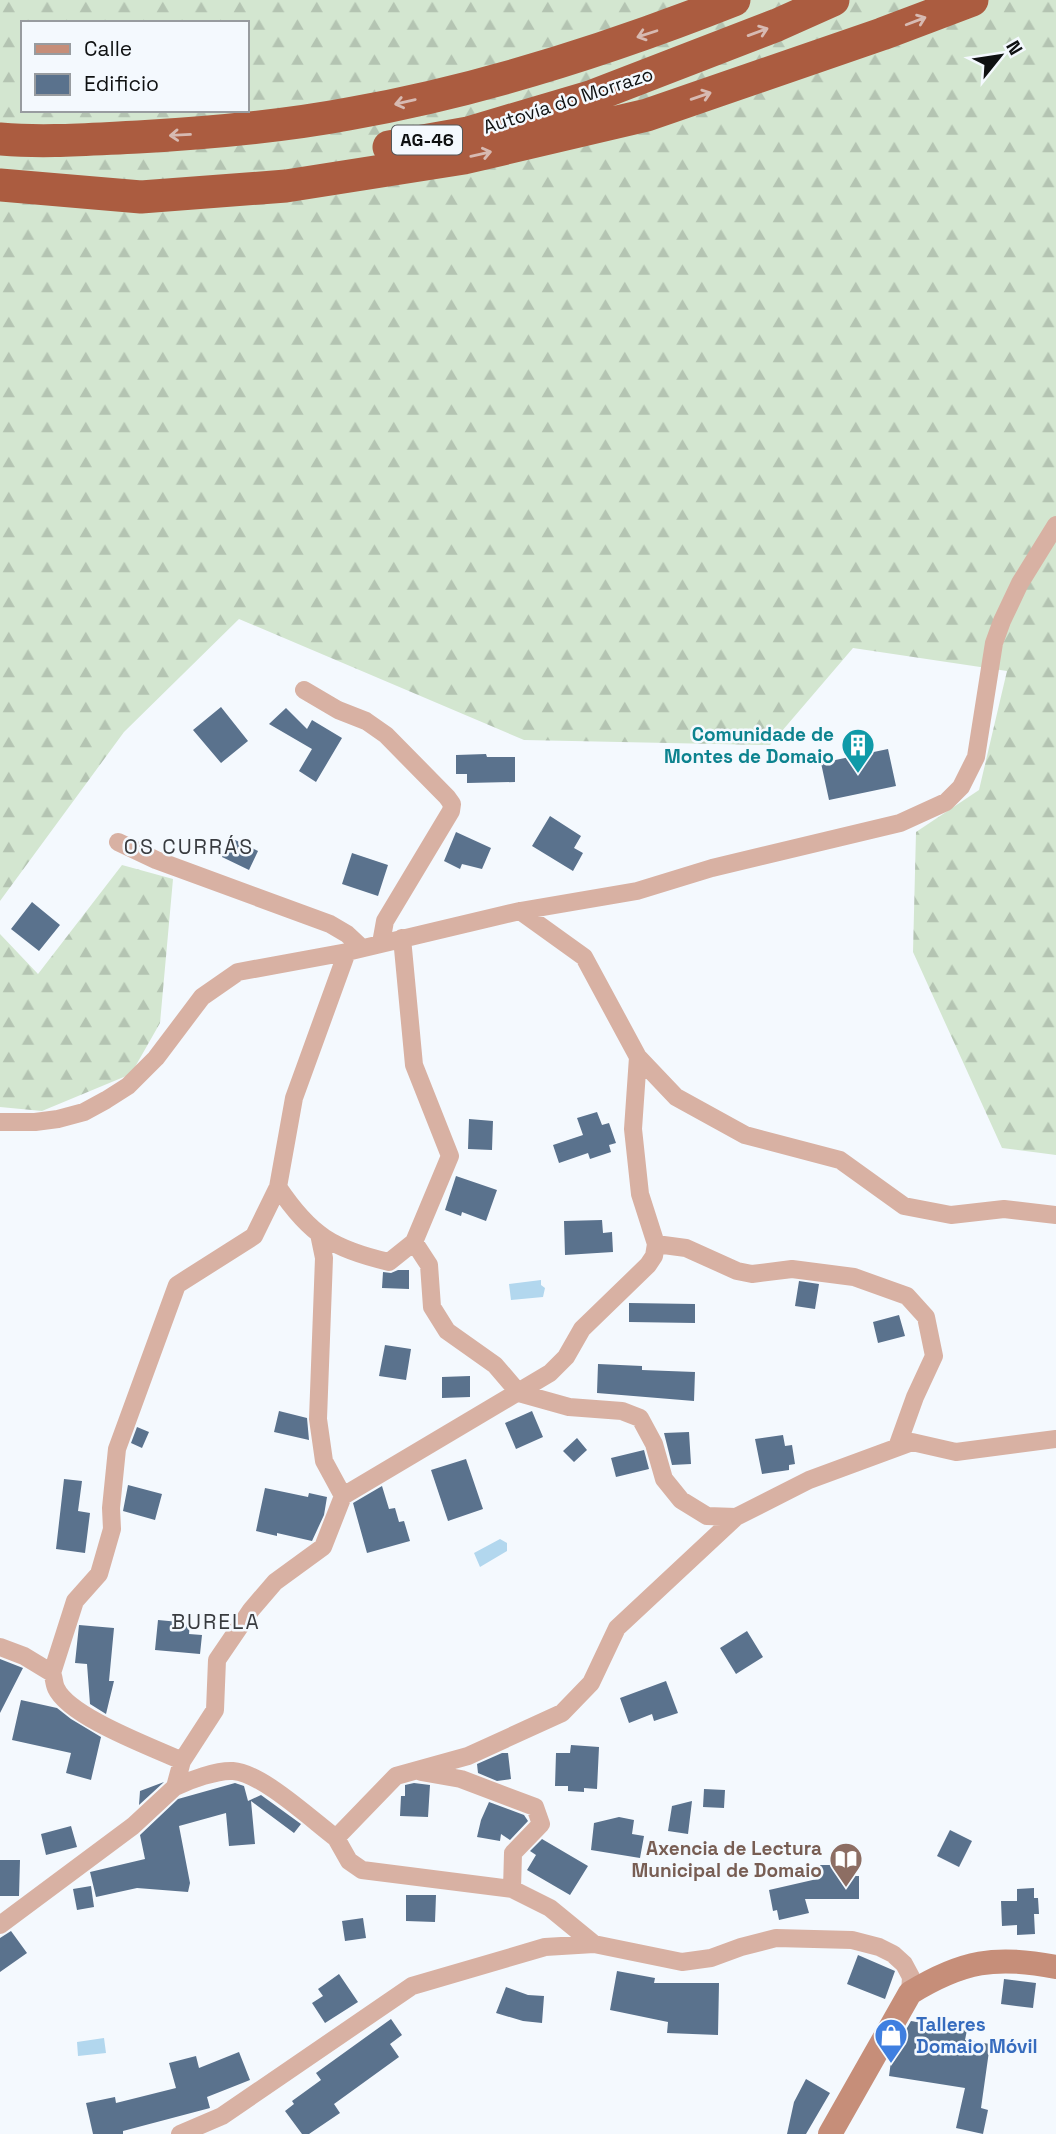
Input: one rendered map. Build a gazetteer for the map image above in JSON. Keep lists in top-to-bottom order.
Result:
{
  "streets": {
    "highway": ["Autovía do Morrazo", "AG-46"]
  },
  "districts": ["OS CURRÁS", "BURELA"],
  "places": {
    "building": ["Comunidade de Montes de Domaio"],
    "library": ["Axencia de Lectura Municipal de Domaio"],
    "shop": ["Talleres Domaio Móvil"]
  },
  "legend": ["Calle", "Edificio"],
  "north": "top right"
}
